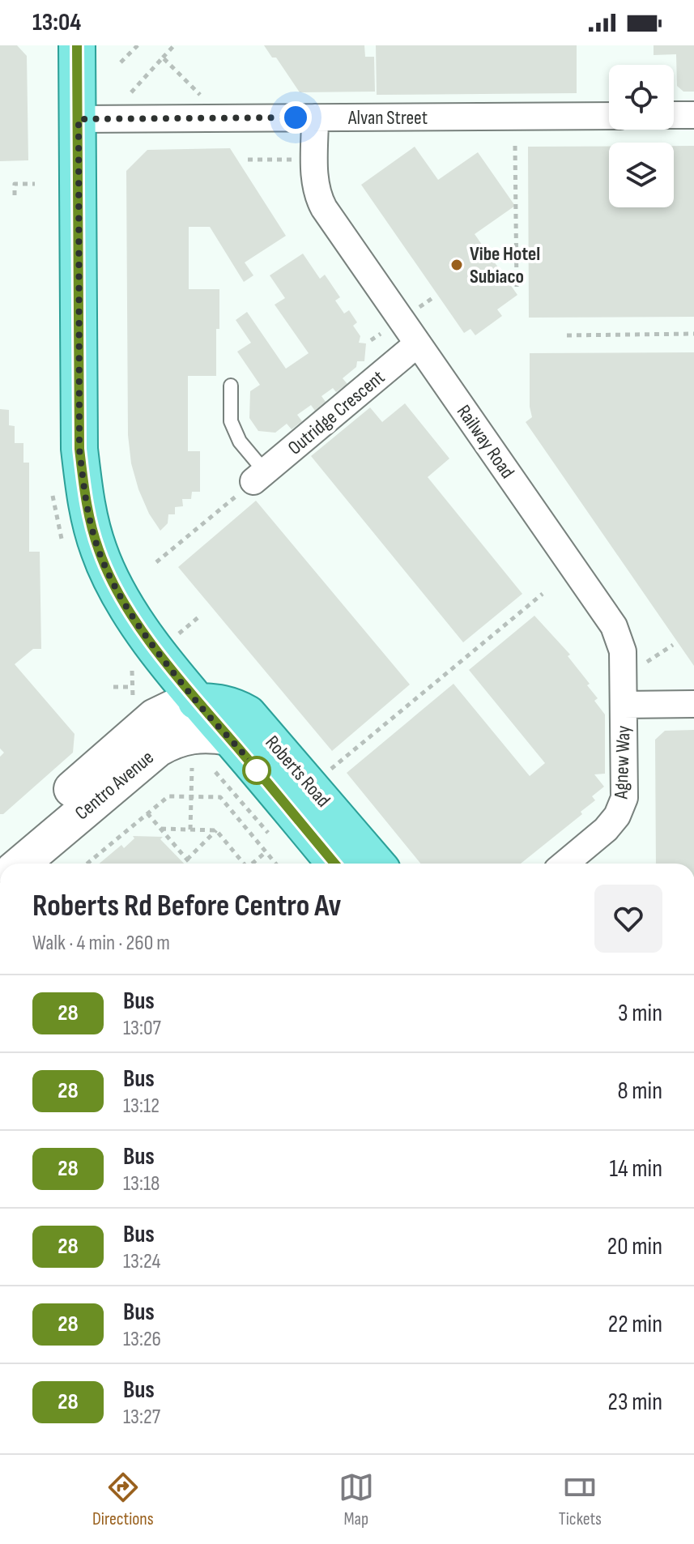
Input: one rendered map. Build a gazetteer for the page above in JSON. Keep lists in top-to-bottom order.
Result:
{
  "streets": {
    "main road": ["Roberts Road"],
    "street": [
      "Alvan Street",
      "Outridge Crescent",
      "Railway Road",
      "Agnew Way",
      "Centro Avenue"
    ]
  },
  "crossings": [
    ["Alvan Street", "Railway Road"],
    ["Outridge Crescent", "Railway Road"],
    ["Railway Road", "Agnew Way"],
    ["Roberts Road", "Centro Avenue"]
  ],
  "places": ["Vibe Hotel Subiaco"],
  "lines": ["bus line 28"],
  "page": {
    "status": "13:04",
    "heading": ["Roberts Rd Before Centro Av", "Walk · 4 min · 260 m"],
    "list": [
      {
        "mark": "28",
        "name": "Bus",
        "note": "13:07",
        "value": "3 min"
      },
      {
        "mark": "28",
        "name": "Bus",
        "note": "13:12",
        "value": "8 min"
      },
      {
        "mark": "28",
        "name": "Bus",
        "note": "13:18",
        "value": "14 min"
      },
      {
        "mark": "28",
        "name": "Bus",
        "note": "13:24",
        "value": "20 min"
      },
      {
        "mark": "28",
        "name": "Bus",
        "note": "13:26",
        "value": "22 min"
      },
      {
        "mark": "28",
        "name": "Bus",
        "note": "13:27",
        "value": "23 min"
      }
    ],
    "tabs": ["Directions", "Map", "Tickets"]
  }
}
